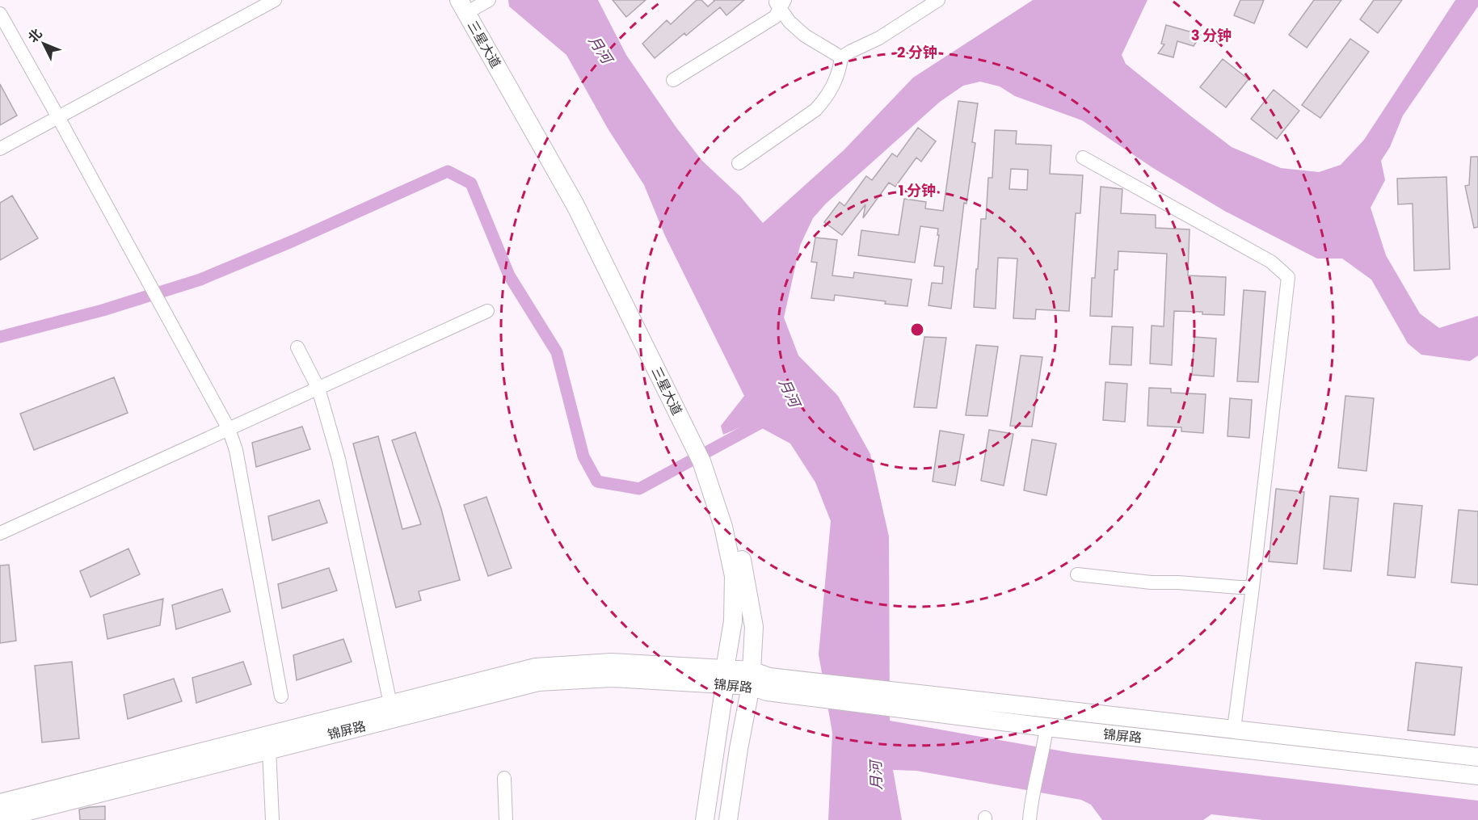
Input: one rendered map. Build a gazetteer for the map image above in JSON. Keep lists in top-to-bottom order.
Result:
{
  "streets": {
    "street": ["三星大道", "锦屏路"]
  },
  "crossings": [
    ["三星大道", "锦屏路"]
  ],
  "water": ["月河"],
  "north": "top left",
  "rings": ["3 分钟", "2 分钟", "1 分钟"]
}
